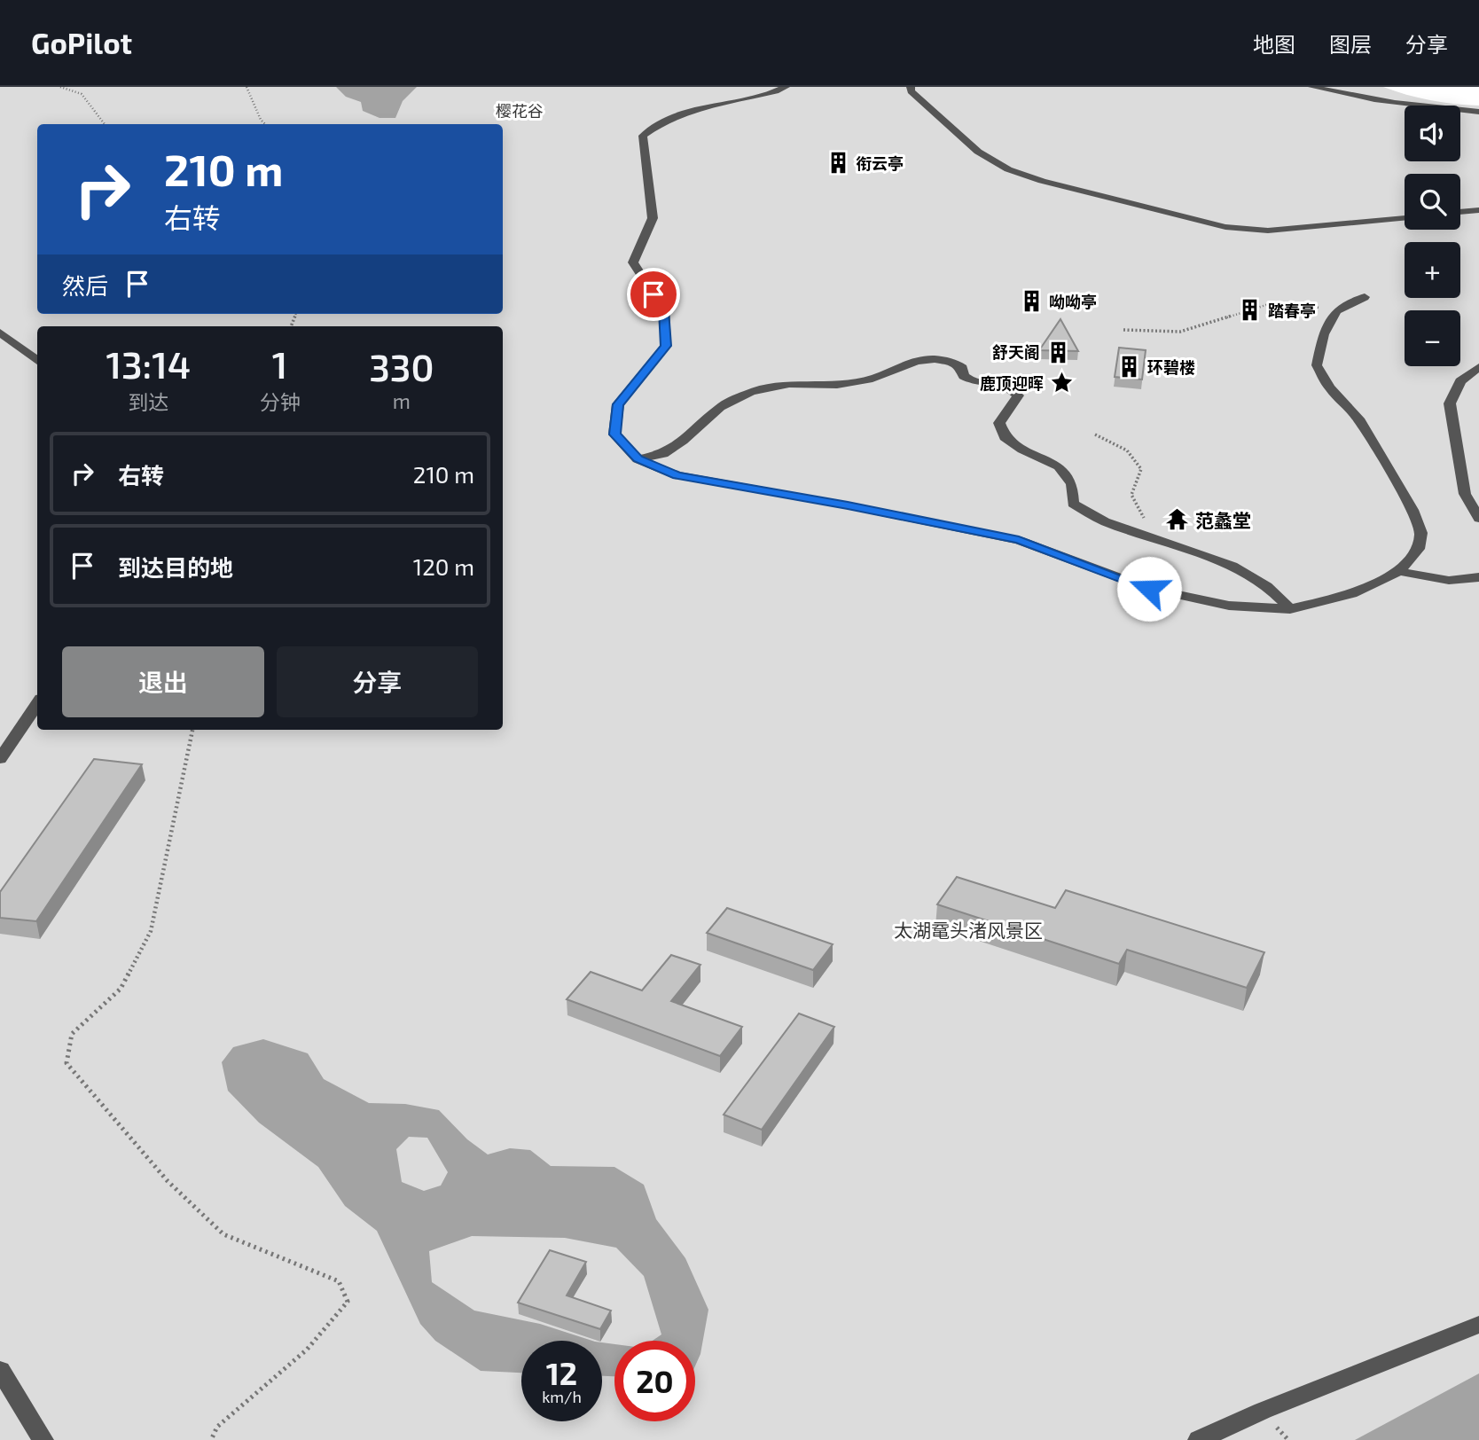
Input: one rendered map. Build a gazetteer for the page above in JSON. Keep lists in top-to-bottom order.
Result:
{
  "parks": ["樱花谷", "太湖鼋头渚风景区"],
  "places": {
    "building": [
      "衔云亭",
      "呦呦亭",
      "踏春亭",
      "舒天阁",
      "环碧楼"
    ],
    "place": ["鹿顶迎晖"],
    "temple": ["范蠡堂"]
  },
  "page": {
    "header": "GoPilot",
    "nav": ["地图", "图层", "分享"],
    "map_buttons": ["+", "−"],
    "turn": ["210 m", "右转"],
    "then": "然后",
    "eta": [
      "13:14",
      "到达",
      "1",
      "分钟",
      "330",
      "m"
    ],
    "list": [
      {
        "name": "右转",
        "value": "210 m"
      },
      {
        "name": "到达目的地",
        "value": "120 m"
      }
    ],
    "buttons": ["退出", "分享"],
    "speed": "12 km/h",
    "limit": "20"
  }
}
